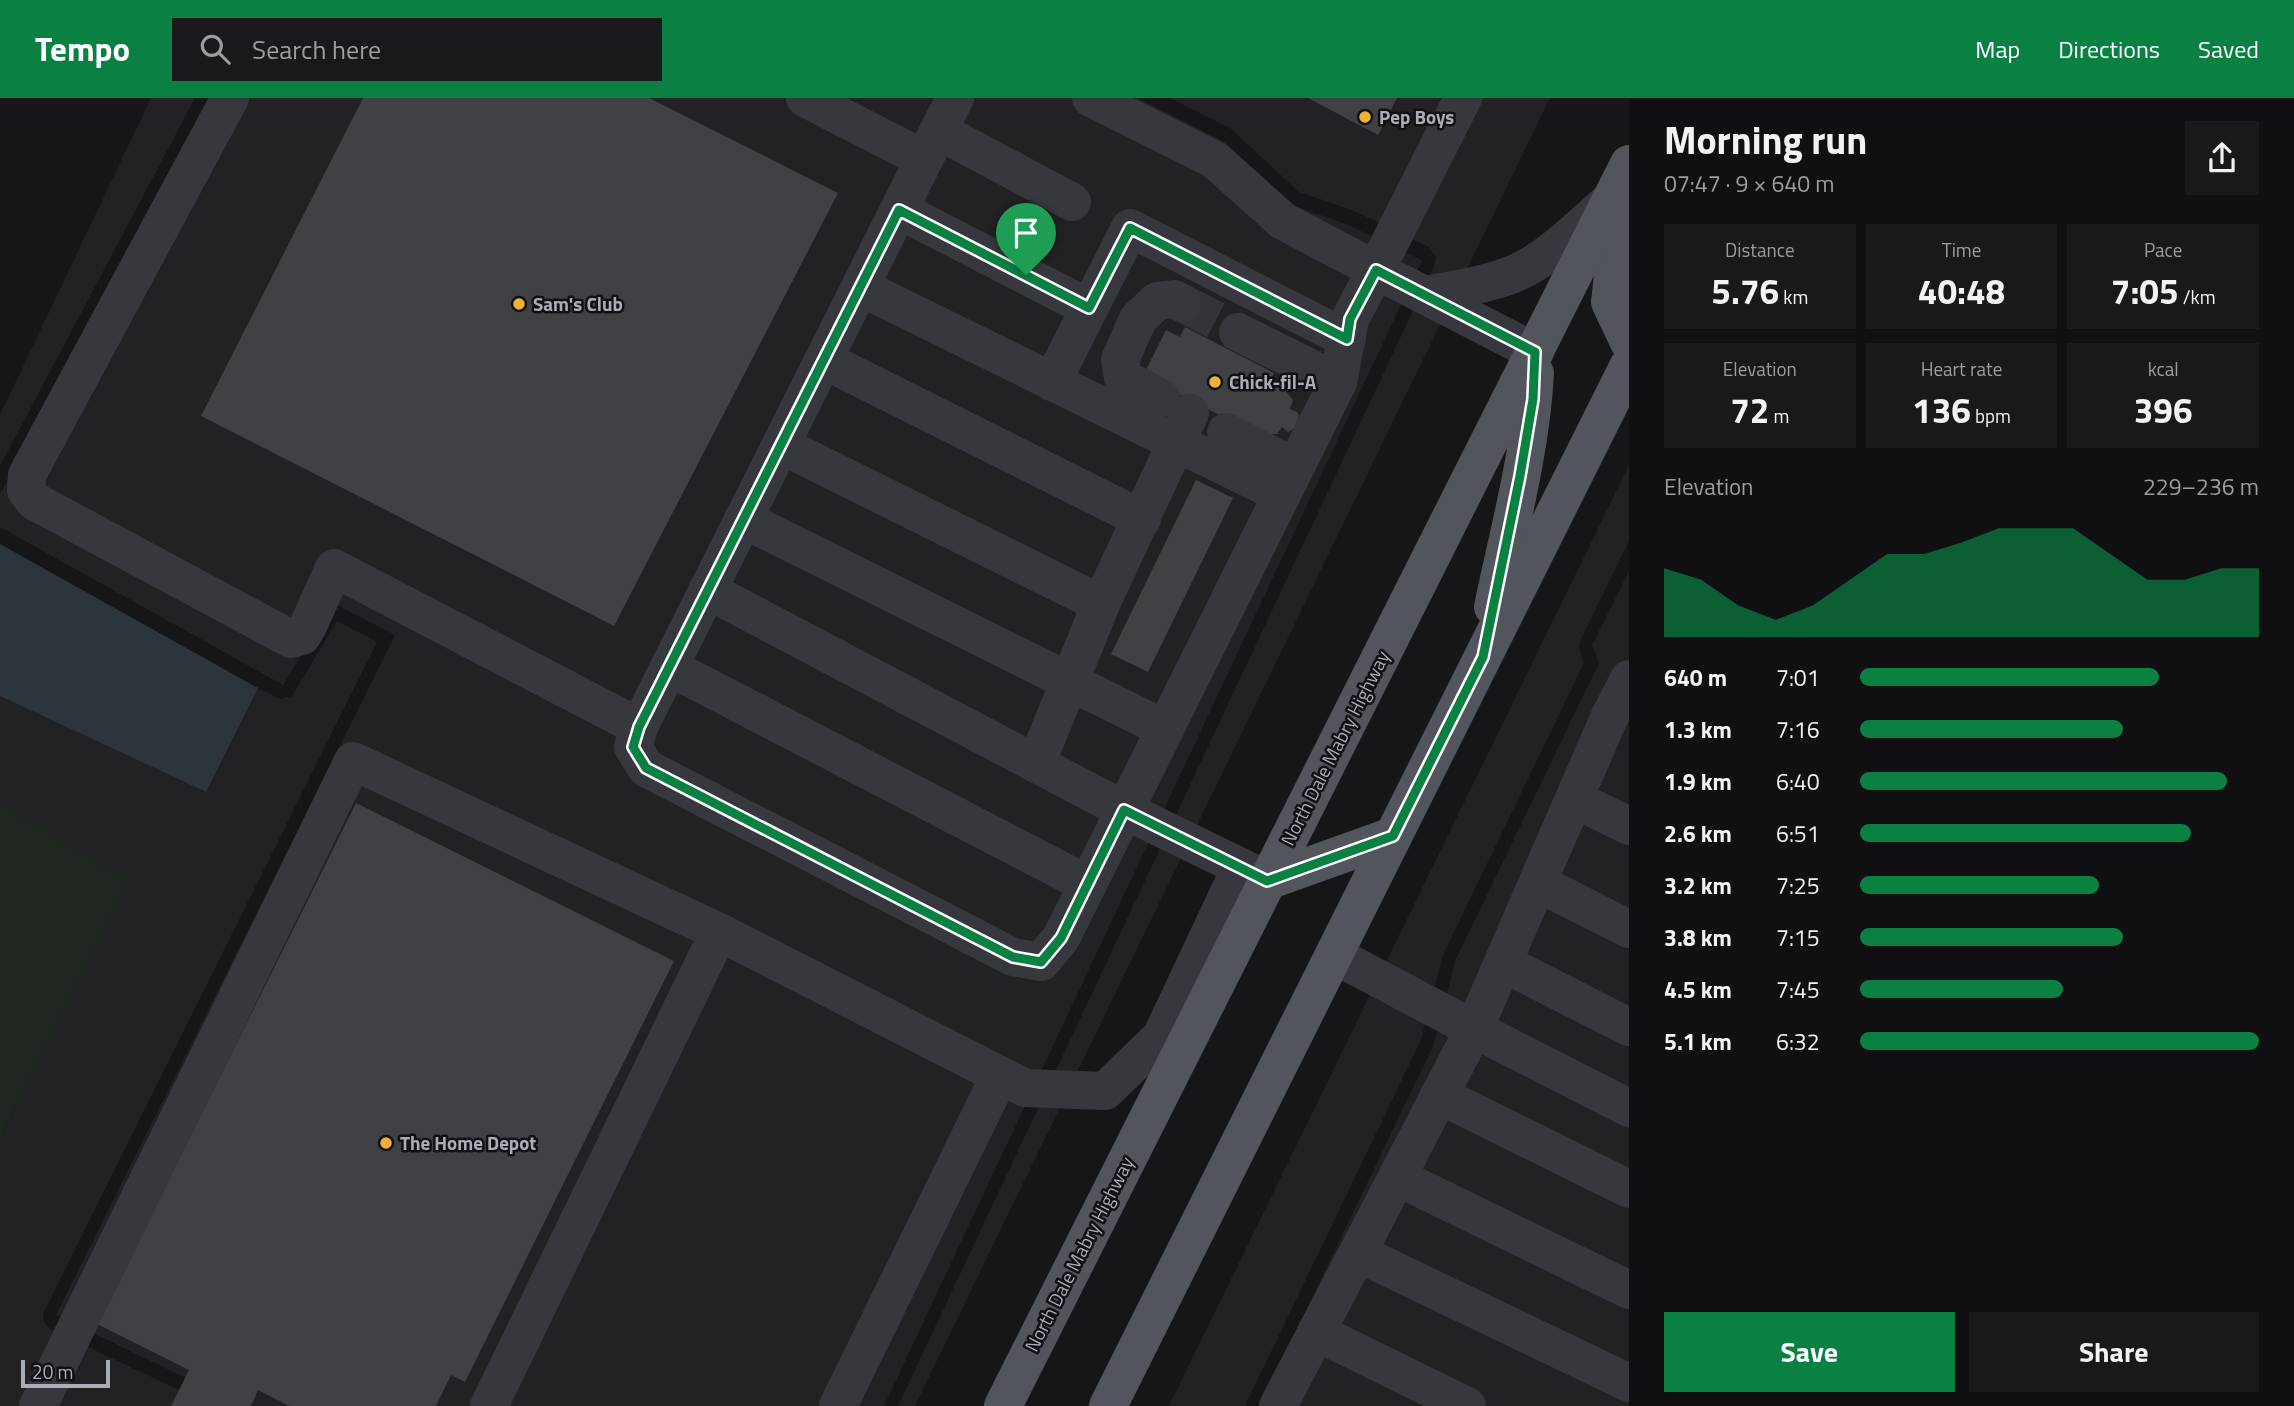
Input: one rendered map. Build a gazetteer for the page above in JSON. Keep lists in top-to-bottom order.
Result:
{
  "streets": {
    "main road": ["North Dale Mabry Highway"]
  },
  "places": [
    "Pep Boys",
    "Sam's Club",
    "Chick-fil-A",
    "The Home Depot"
  ],
  "scale_bar": "20 m",
  "page": {
    "header": "Tempo",
    "search": "Search here",
    "nav": ["Map", "Directions", "Saved"],
    "heading": ["Morning run", "07:47 · 9 × 640 m"],
    "stats": [
      ["Distance", "5.76 km"],
      ["Time", "40:48"],
      ["Pace", "7:05 /km"],
      ["Elevation", "72 m"],
      ["Heart rate", "136 bpm"],
      ["kcal", "396"]
    ],
    "chart": ["Elevation", "229–236 m"],
    "list": [
      {
        "name": "640 m",
        "note": "7:01"
      },
      {
        "name": "1.3 km",
        "note": "7:16"
      },
      {
        "name": "1.9 km",
        "note": "6:40"
      },
      {
        "name": "2.6 km",
        "note": "6:51"
      },
      {
        "name": "3.2 km",
        "note": "7:25"
      },
      {
        "name": "3.8 km",
        "note": "7:15"
      },
      {
        "name": "4.5 km",
        "note": "7:45"
      },
      {
        "name": "5.1 km",
        "note": "6:32"
      }
    ],
    "buttons": ["Save", "Share"],
    "scale": "20 m"
  }
}
